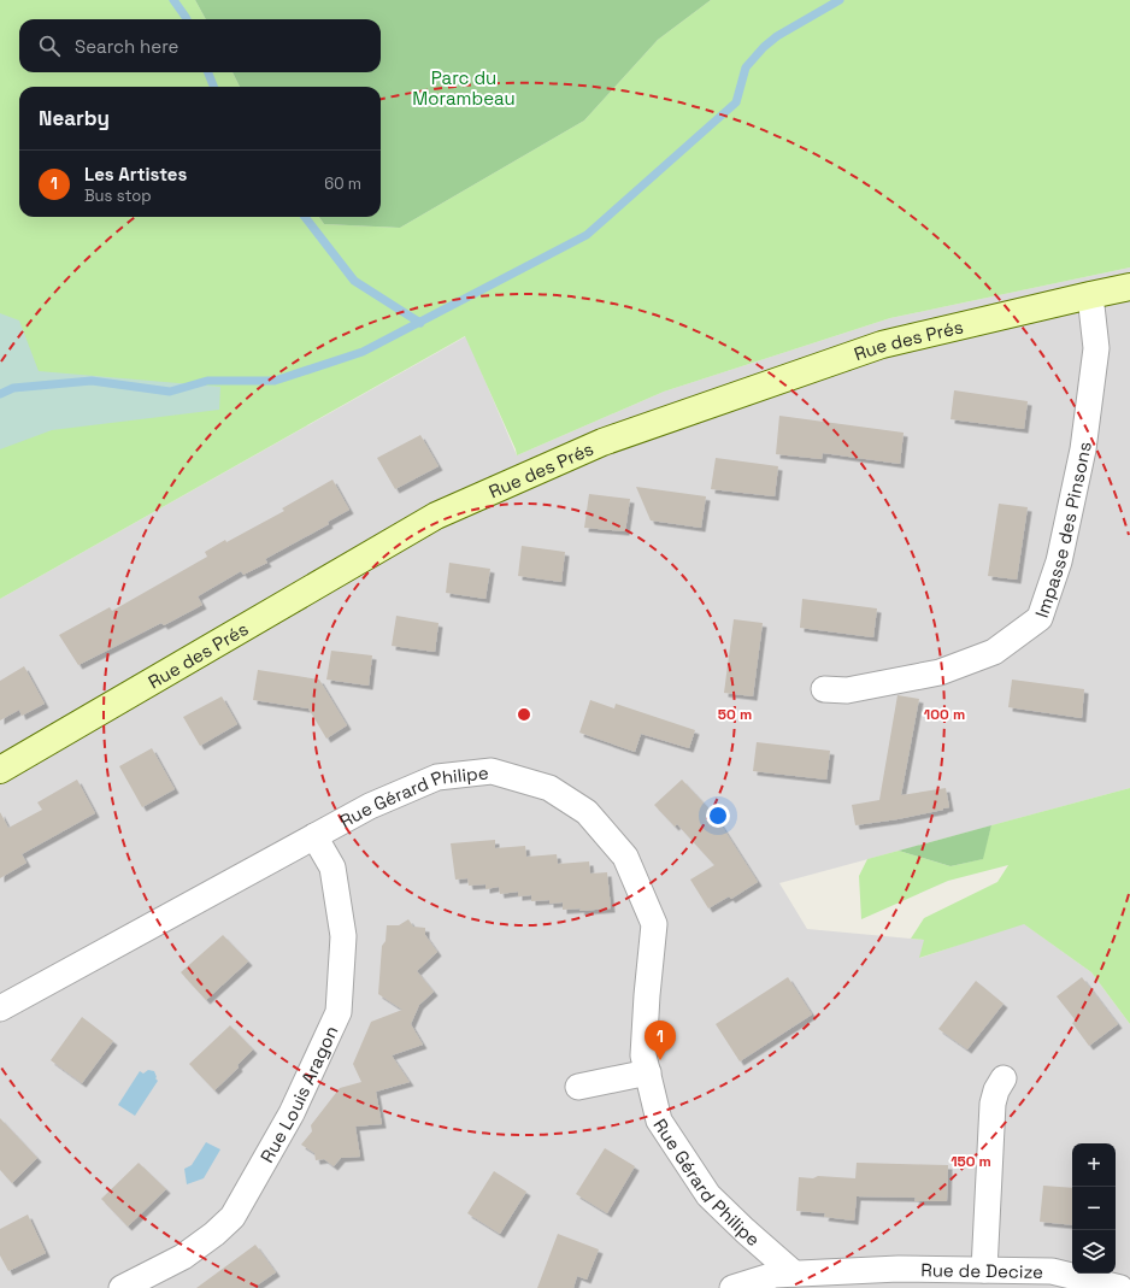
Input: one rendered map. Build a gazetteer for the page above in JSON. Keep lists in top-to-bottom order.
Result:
{
  "streets": {
    "street": [
      "Rue des Prés",
      "Impasse des Pinsons",
      "Rue Gérard Philipe",
      "Rue Louis Aragon",
      "Rue de Decize"
    ]
  },
  "crossings": [
    ["Rue des Prés", "Impasse des Pinsons"],
    ["Rue Gérard Philipe", "Rue Louis Aragon"],
    ["Rue Gérard Philipe", "Rue de Decize"]
  ],
  "parks": ["Parc du Morambeau"],
  "page": {
    "search": "Search here",
    "heading": "Nearby",
    "list": [
      {
        "mark": "1",
        "name": "Les Artistes",
        "note": "Bus stop",
        "value": "60 m"
      }
    ],
    "pins": "1",
    "map_buttons": ["+", "−"]
  },
  "rings": ["50 m", "100 m", "150 m"]
}
